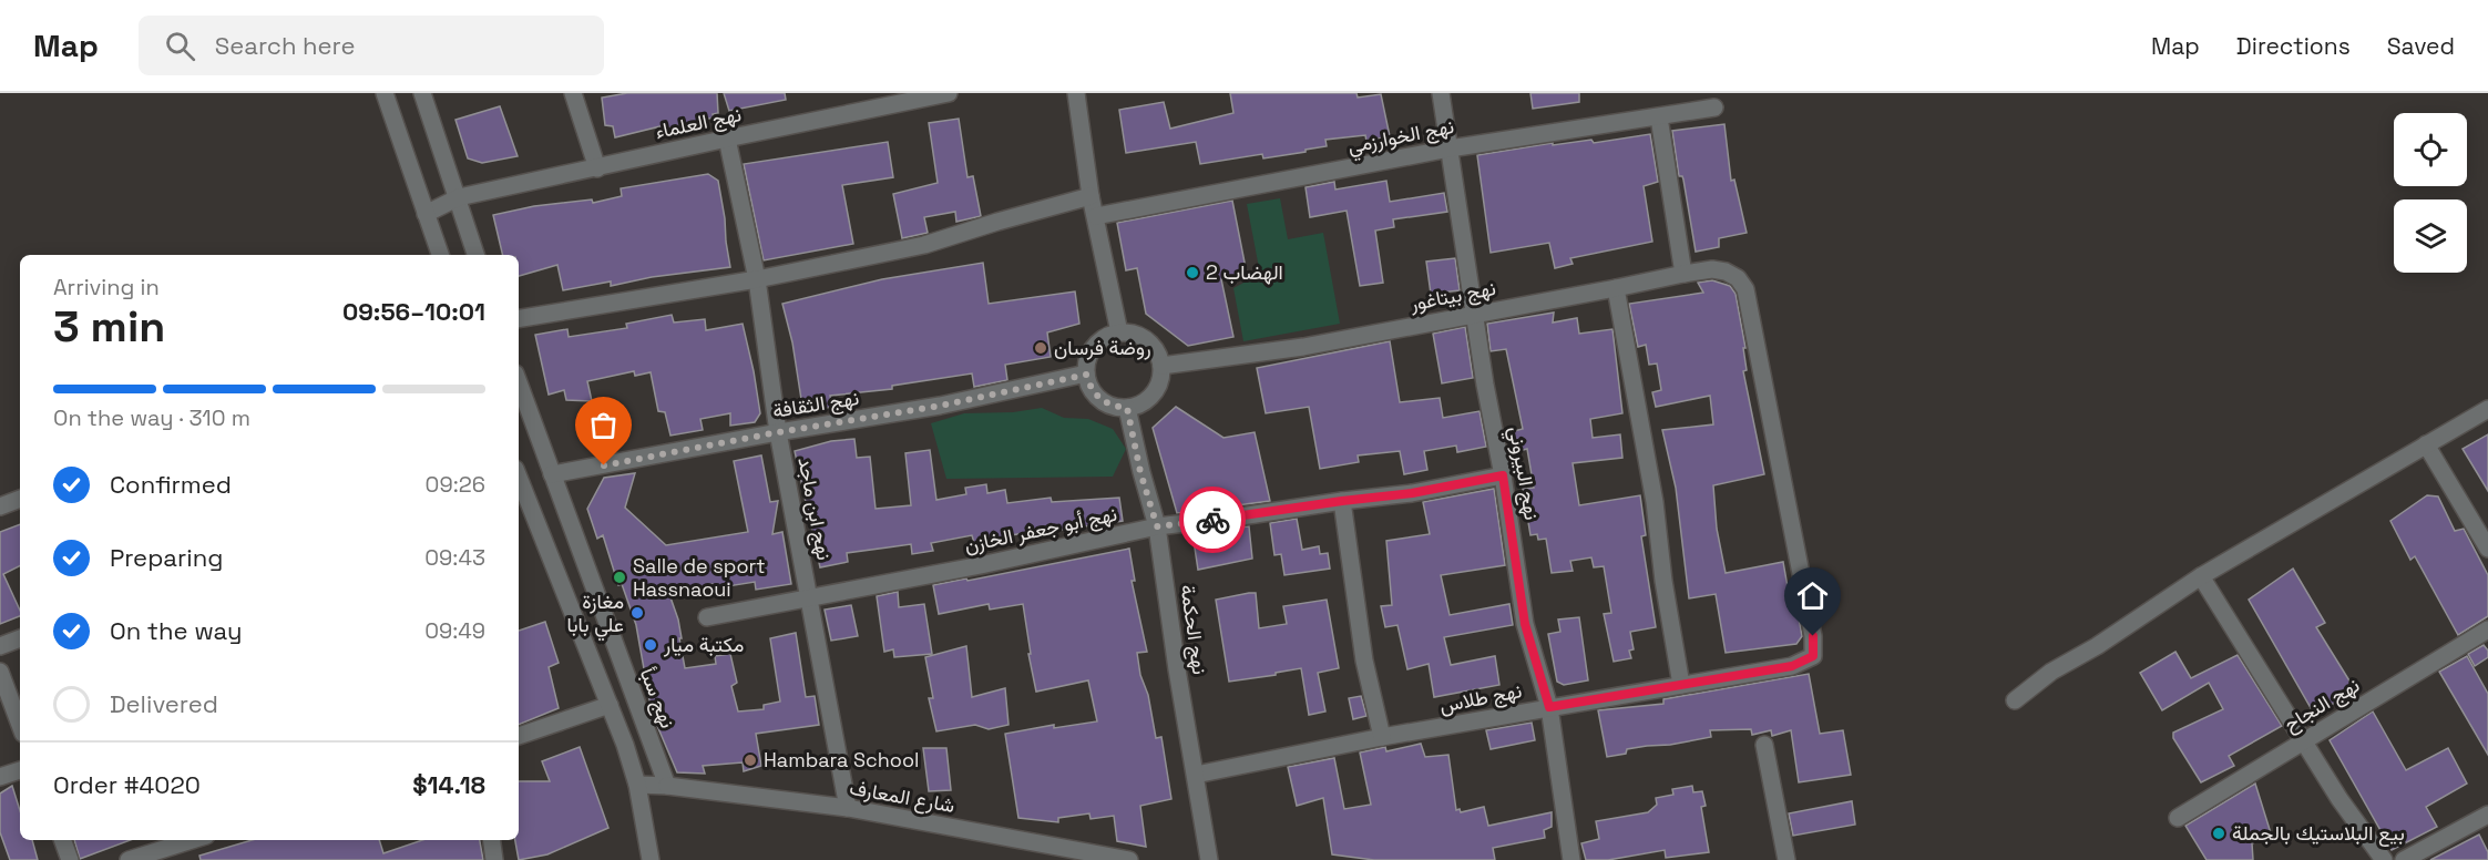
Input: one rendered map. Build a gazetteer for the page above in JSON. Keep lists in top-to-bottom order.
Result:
{
  "streets": {
    "street": [
      "نهج العلماء",
      "نهج الخوارزمي",
      "نهج بيتاغور",
      "نهج الثقافة",
      "نهج البيروني",
      "نهج ابن ماجد",
      "نهج أبو جعفر الخازن",
      "نهج الحكمة",
      "نهج سبأ",
      "نهج طلاس",
      "نهج النجاح",
      "شارع المعارف"
    ]
  },
  "crossings": [
    ["نهج العلماء", "نهج ابن ماجد"],
    ["نهج الخوارزمي", "نهج البيروني"],
    ["نهج بيتاغور", "نهج الثقافة"],
    ["نهج بيتاغور", "نهج البيروني"],
    ["نهج بيتاغور", "نهج الحكمة"],
    ["نهج بيتاغور", "نهج طلاس"],
    ["نهج الثقافة", "نهج ابن ماجد"],
    ["نهج الثقافة", "نهج الحكمة"],
    ["نهج الثقافة", "نهج سبأ"],
    ["نهج البيروني", "نهج أبو جعفر الخازن"],
    ["نهج البيروني", "نهج طلاس"],
    ["نهج ابن ماجد", "نهج أبو جعفر الخازن"],
    ["نهج ابن ماجد", "شارع المعارف"],
    ["نهج أبو جعفر الخازن", "نهج الحكمة"],
    ["نهج الحكمة", "نهج طلاس"],
    ["نهج سبأ", "شارع المعارف"]
  ],
  "places": [
    "الهضاب 2",
    "روضة فرسان",
    "Salle de sport Hassnaoui",
    "مغازة علي بابا",
    "مكتبة ميار",
    "Hambara School",
    "بيع البلاستيك بالجملة"
  ],
  "page": {
    "header": "Map",
    "search": "Search here",
    "nav": ["Map", "Directions", "Saved"],
    "heading": ["3 min", "Arriving in", "09:56–10:01"],
    "panel": ["Order #4020", "$14.18"],
    "bar": "On the way · 310 m",
    "list": [
      ["Confirmed", "09:26"],
      ["Preparing", "09:43"],
      ["On the way", "09:49"],
      "Delivered"
    ]
  }
}
